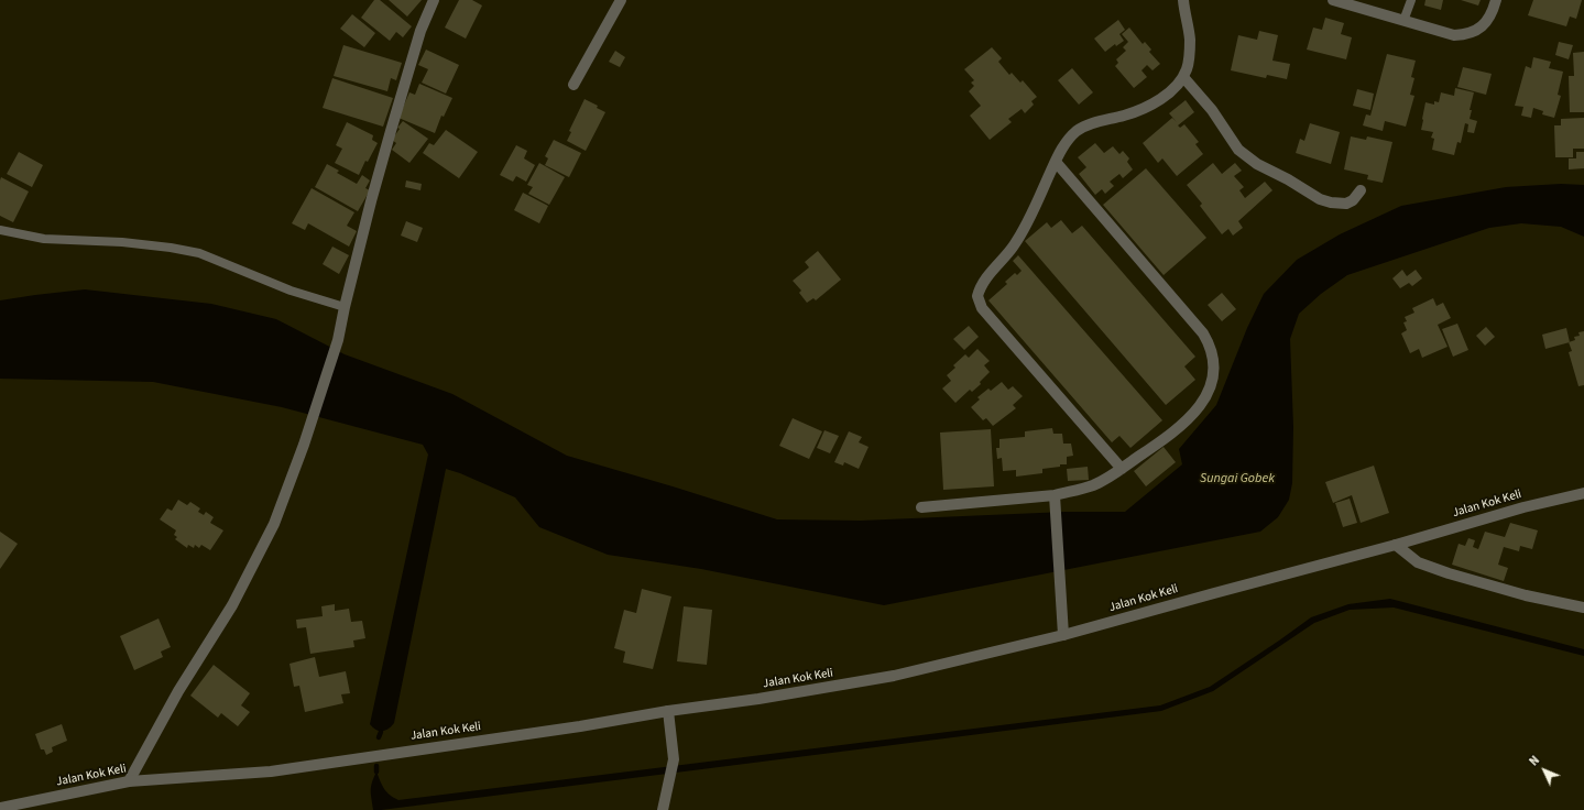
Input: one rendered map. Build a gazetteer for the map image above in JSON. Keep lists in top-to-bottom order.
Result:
{
  "streets": {
    "street": ["Jalan Kok Keli"]
  },
  "water": ["Sungai Gobek"],
  "north": "top left"
}
